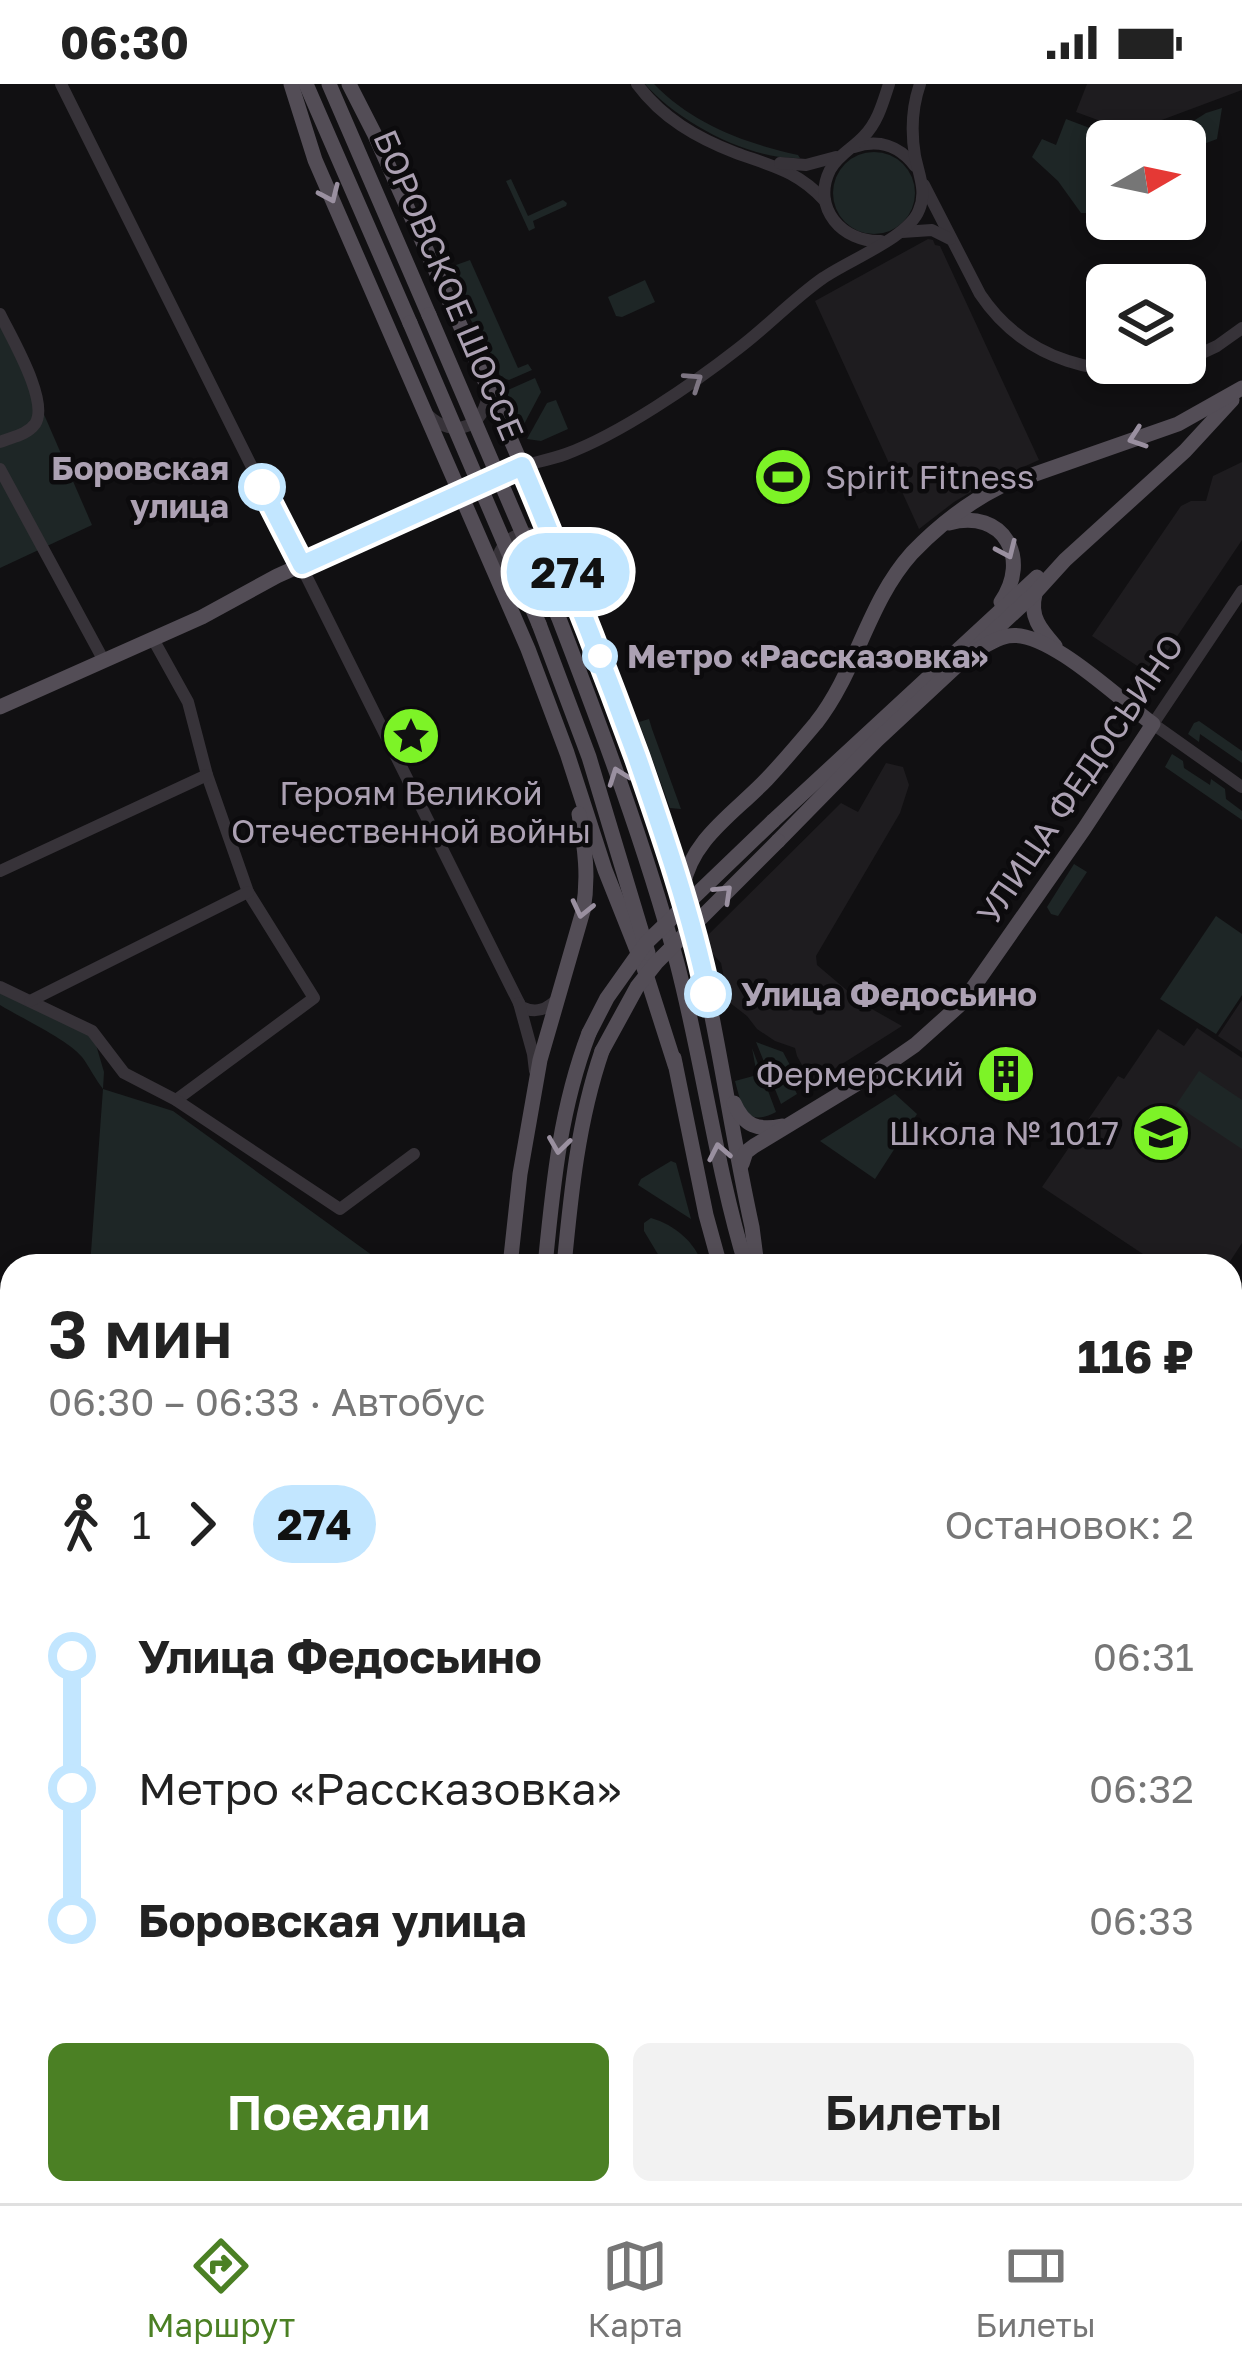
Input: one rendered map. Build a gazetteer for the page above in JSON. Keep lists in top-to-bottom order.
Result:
{
  "streets": {
    "main road": ["БОРОВСКОЕ ШОССЕ", "УЛИЦА ФЕДОСЬИНО"]
  },
  "places": {
    "sports": ["Spirit Fitness"],
    "other": ["Боровская улица", "Метро «Рассказовка»", "Улица Федосьино"],
    "place": ["Героям Великой Отечественной войны"],
    "building": ["Фермерский"],
    "school or university": ["Школа № 1017"]
  },
  "lines": ["bus line 274"],
  "north": "right",
  "page": {
    "status": "06:30",
    "on_map": "274",
    "heading": ["3 мин", "06:30 – 06:33 · Автобус", "116 ₽"],
    "legs": ["1", "274", "Остановок: 2"],
    "list": [
      {
        "name": "Улица Федосьино",
        "value": "06:31"
      },
      {
        "name": "Метро «Рассказовка»",
        "value": "06:32"
      },
      {
        "name": "Боровская улица",
        "value": "06:33"
      }
    ],
    "buttons": ["Поехали", "Билеты"],
    "tabs": ["Маршрут", "Карта", "Билеты"]
  }
}
